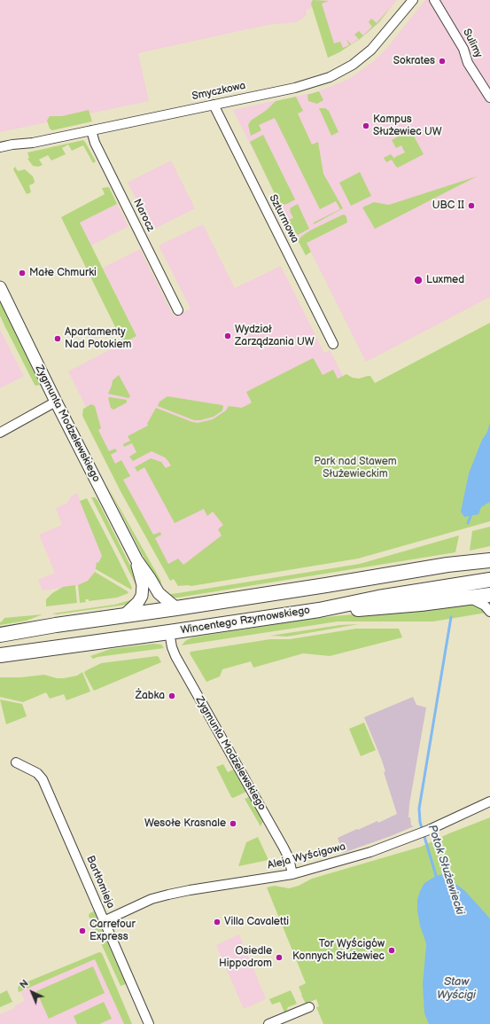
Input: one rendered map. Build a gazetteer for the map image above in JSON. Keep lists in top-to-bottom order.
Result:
{
  "streets": {
    "main road": ["Wincentego Rzymowskiego"],
    "street": [
      "Sulimy",
      "Smyczkowa",
      "Narocz",
      "Szturmowa",
      "Zygmunta Modzelewskiego",
      "Aleja Wyścigowa",
      "Bartłomieja"
    ]
  },
  "crossings": [
    ["Smyczkowa", "Narocz"],
    ["Smyczkowa", "Szturmowa"],
    ["Zygmunta Modzelewskiego", "Wincentego Rzymowskiego"],
    ["Zygmunta Modzelewskiego", "Aleja Wyścigowa"],
    ["Aleja Wyścigowa", "Bartłomieja"]
  ],
  "water": ["Potok Służewiecki", "Staw Wyścigi"],
  "parks": ["Park nad Stawem Służewieckim"],
  "places": [
    "Sokrates",
    "Kampus Służewiec UW",
    "UBC II",
    "Małe Chmurki",
    "Luxmed",
    "Wydział Zarządzania UW",
    "Apartamenty Nad Potokiem",
    "Żabka",
    "Wesołe Krasnale",
    "Villa Cavaletti",
    "Carrefour Express",
    "Tor Wyścigów Konnych Służewiec",
    "Osiedle Hippodrom"
  ],
  "north": "top left"
}
